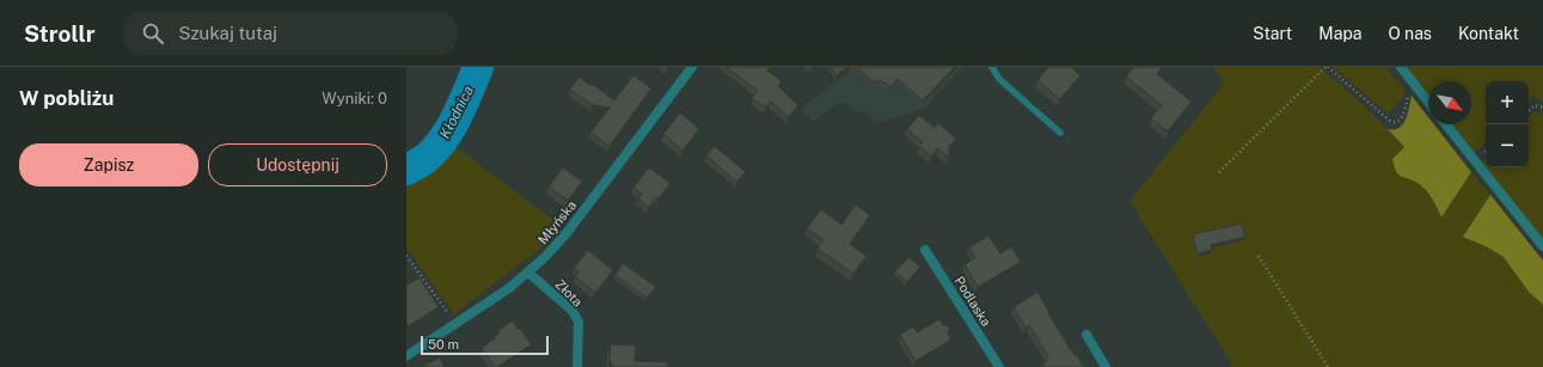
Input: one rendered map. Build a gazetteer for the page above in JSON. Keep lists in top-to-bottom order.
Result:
{
  "streets": {
    "street": ["Młyńska", "Złota", "Podlaska"]
  },
  "crossings": [
    ["Młyńska", "Złota"]
  ],
  "water": ["Kłodnica"],
  "scale_bar": "50 m",
  "north": "bottom right",
  "page": {
    "header": "Strollr",
    "search": "Szukaj tutaj",
    "nav": [
      "Start",
      "Mapa",
      "O nas",
      "Kontakt"
    ],
    "heading": ["W pobliżu", "Wyniki: 0"],
    "map_buttons": ["+", "−"],
    "buttons": ["Zapisz", "Udostępnij"],
    "scale": "50 m"
  }
}
